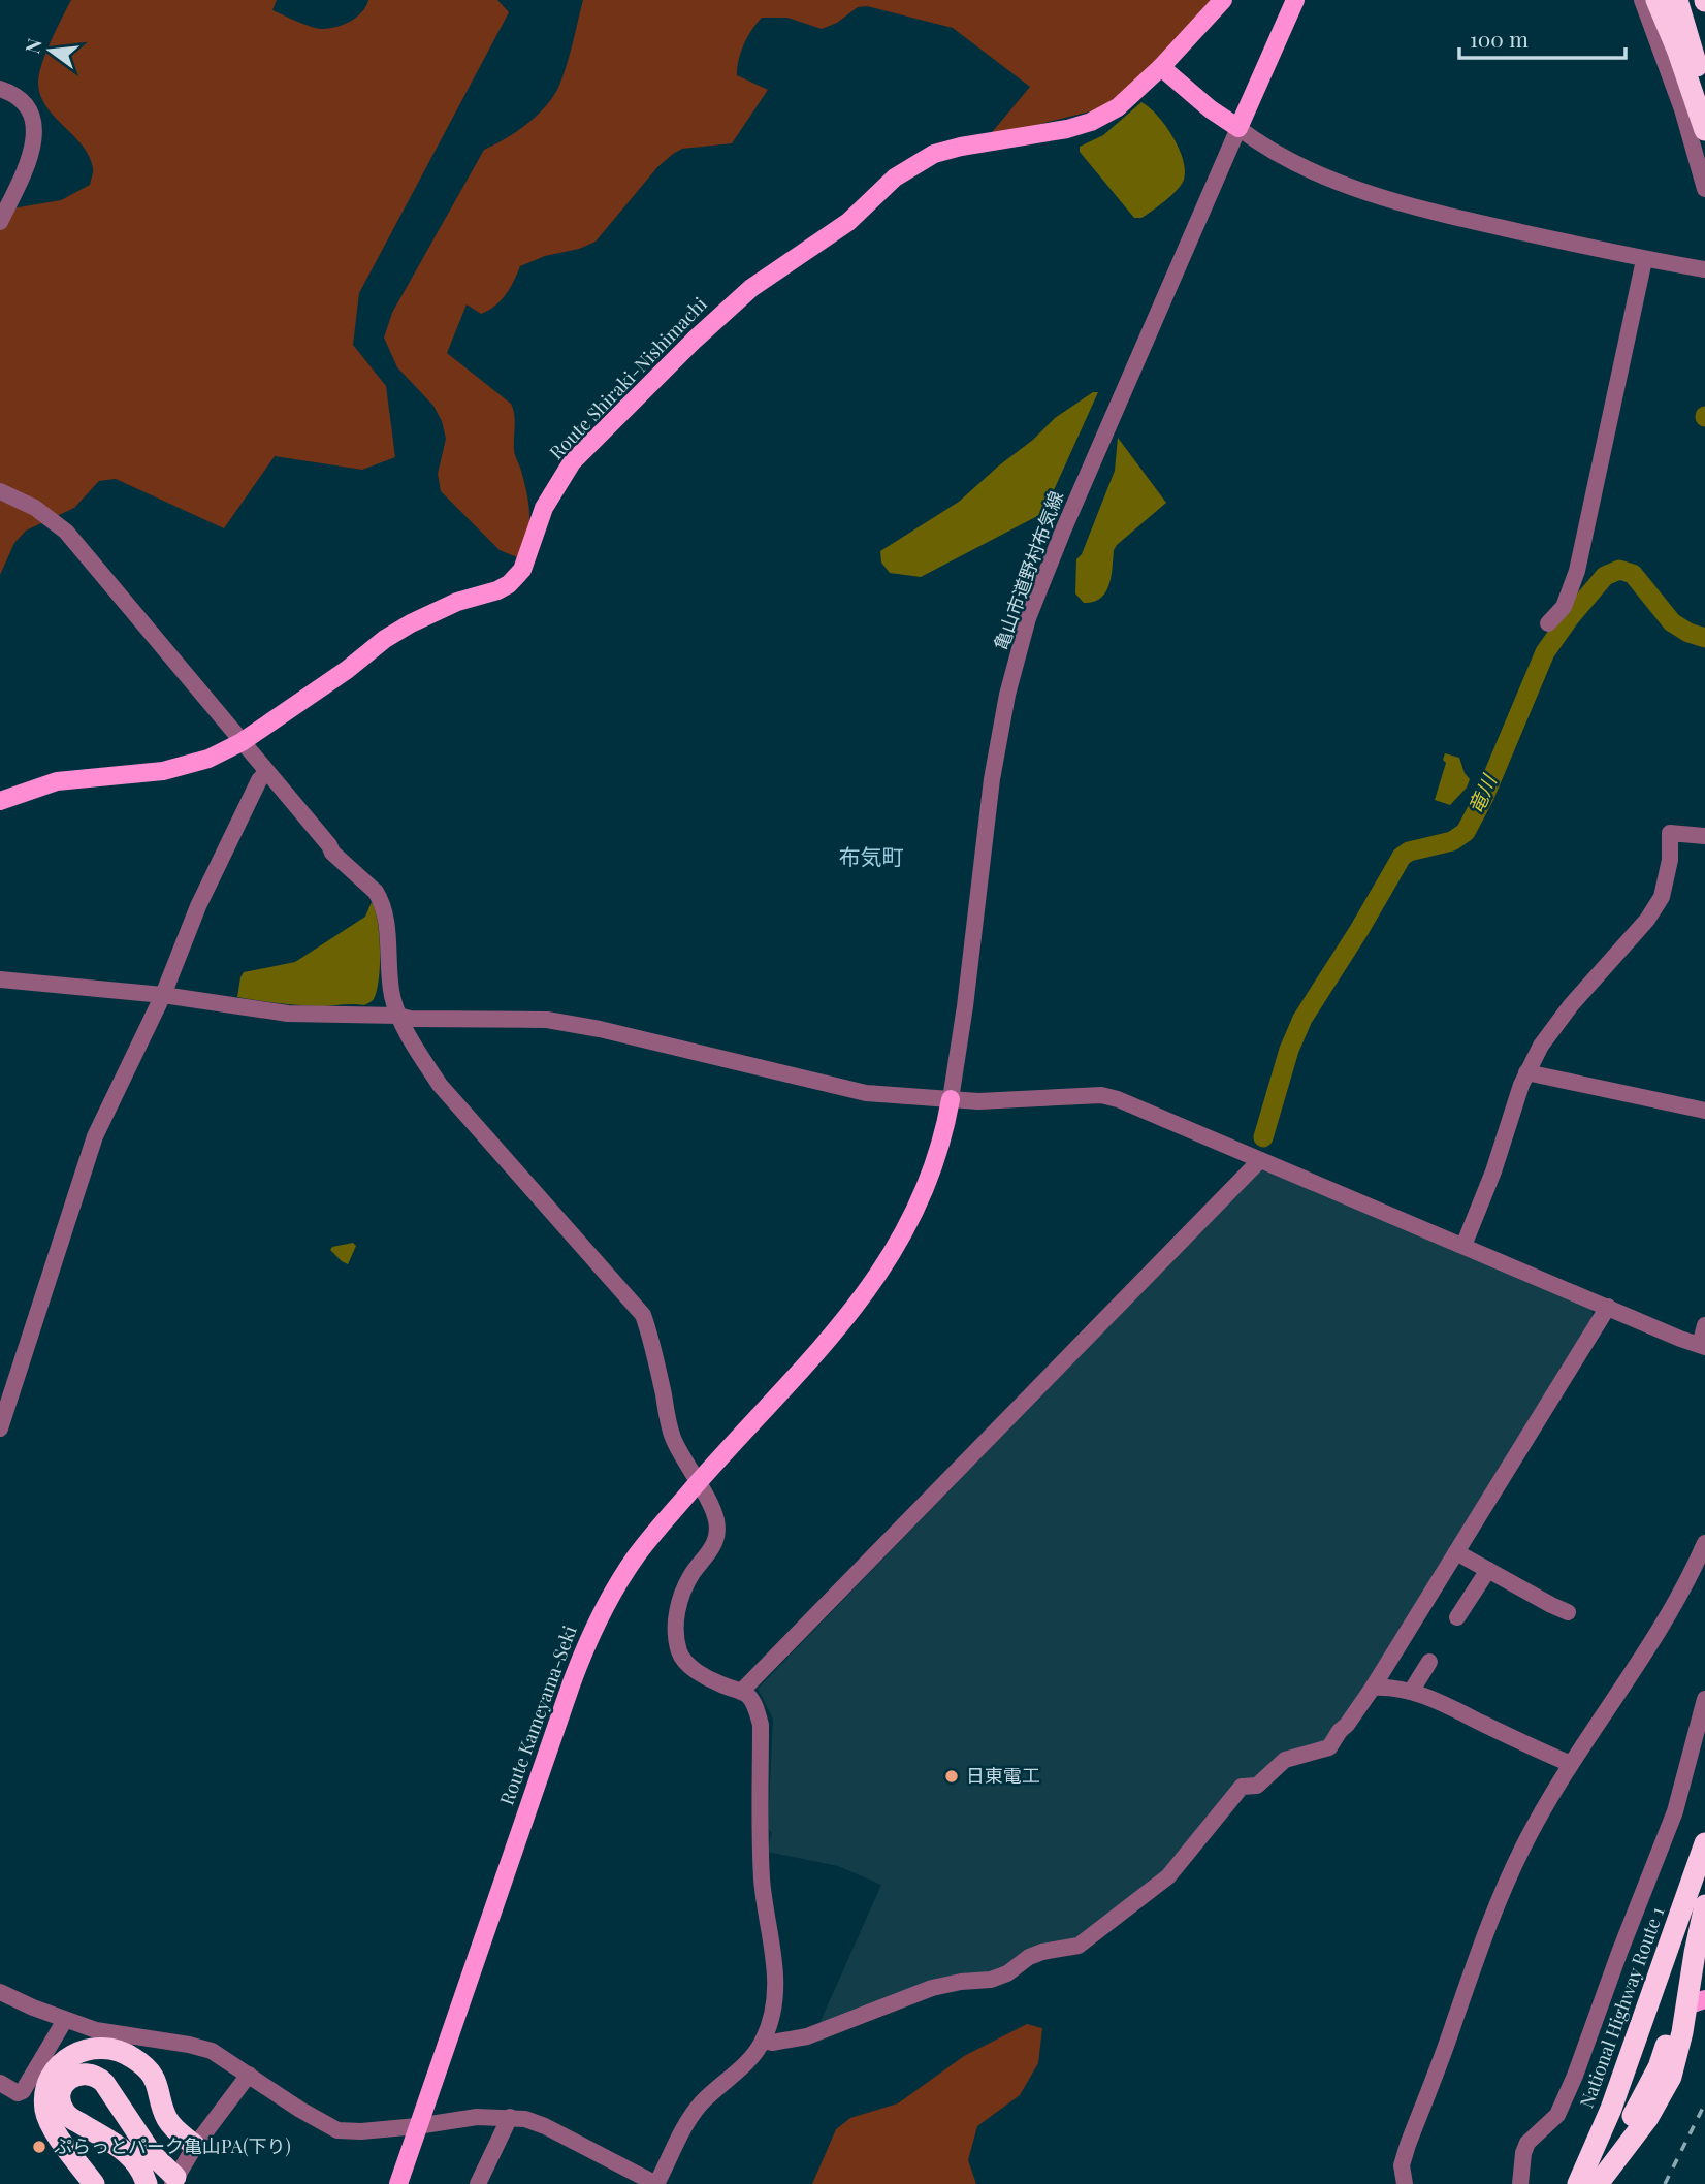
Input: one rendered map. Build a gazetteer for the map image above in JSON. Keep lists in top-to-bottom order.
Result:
{
  "streets": {
    "highway": ["National Highway Route 1"],
    "main road": ["Route Shiraki-Nishimachi", "Route Kameyama-Seki"],
    "street": ["亀山市道野村布気線"]
  },
  "crossings": [
    ["亀山市道野村布気線", "Route Kameyama-Seki"]
  ],
  "districts": ["布気町"],
  "water": ["竜川"],
  "places": ["日東電工", "ぷらっとパーク亀山PA(下り)"],
  "scale_bar": "100 m",
  "north": "left"
}
